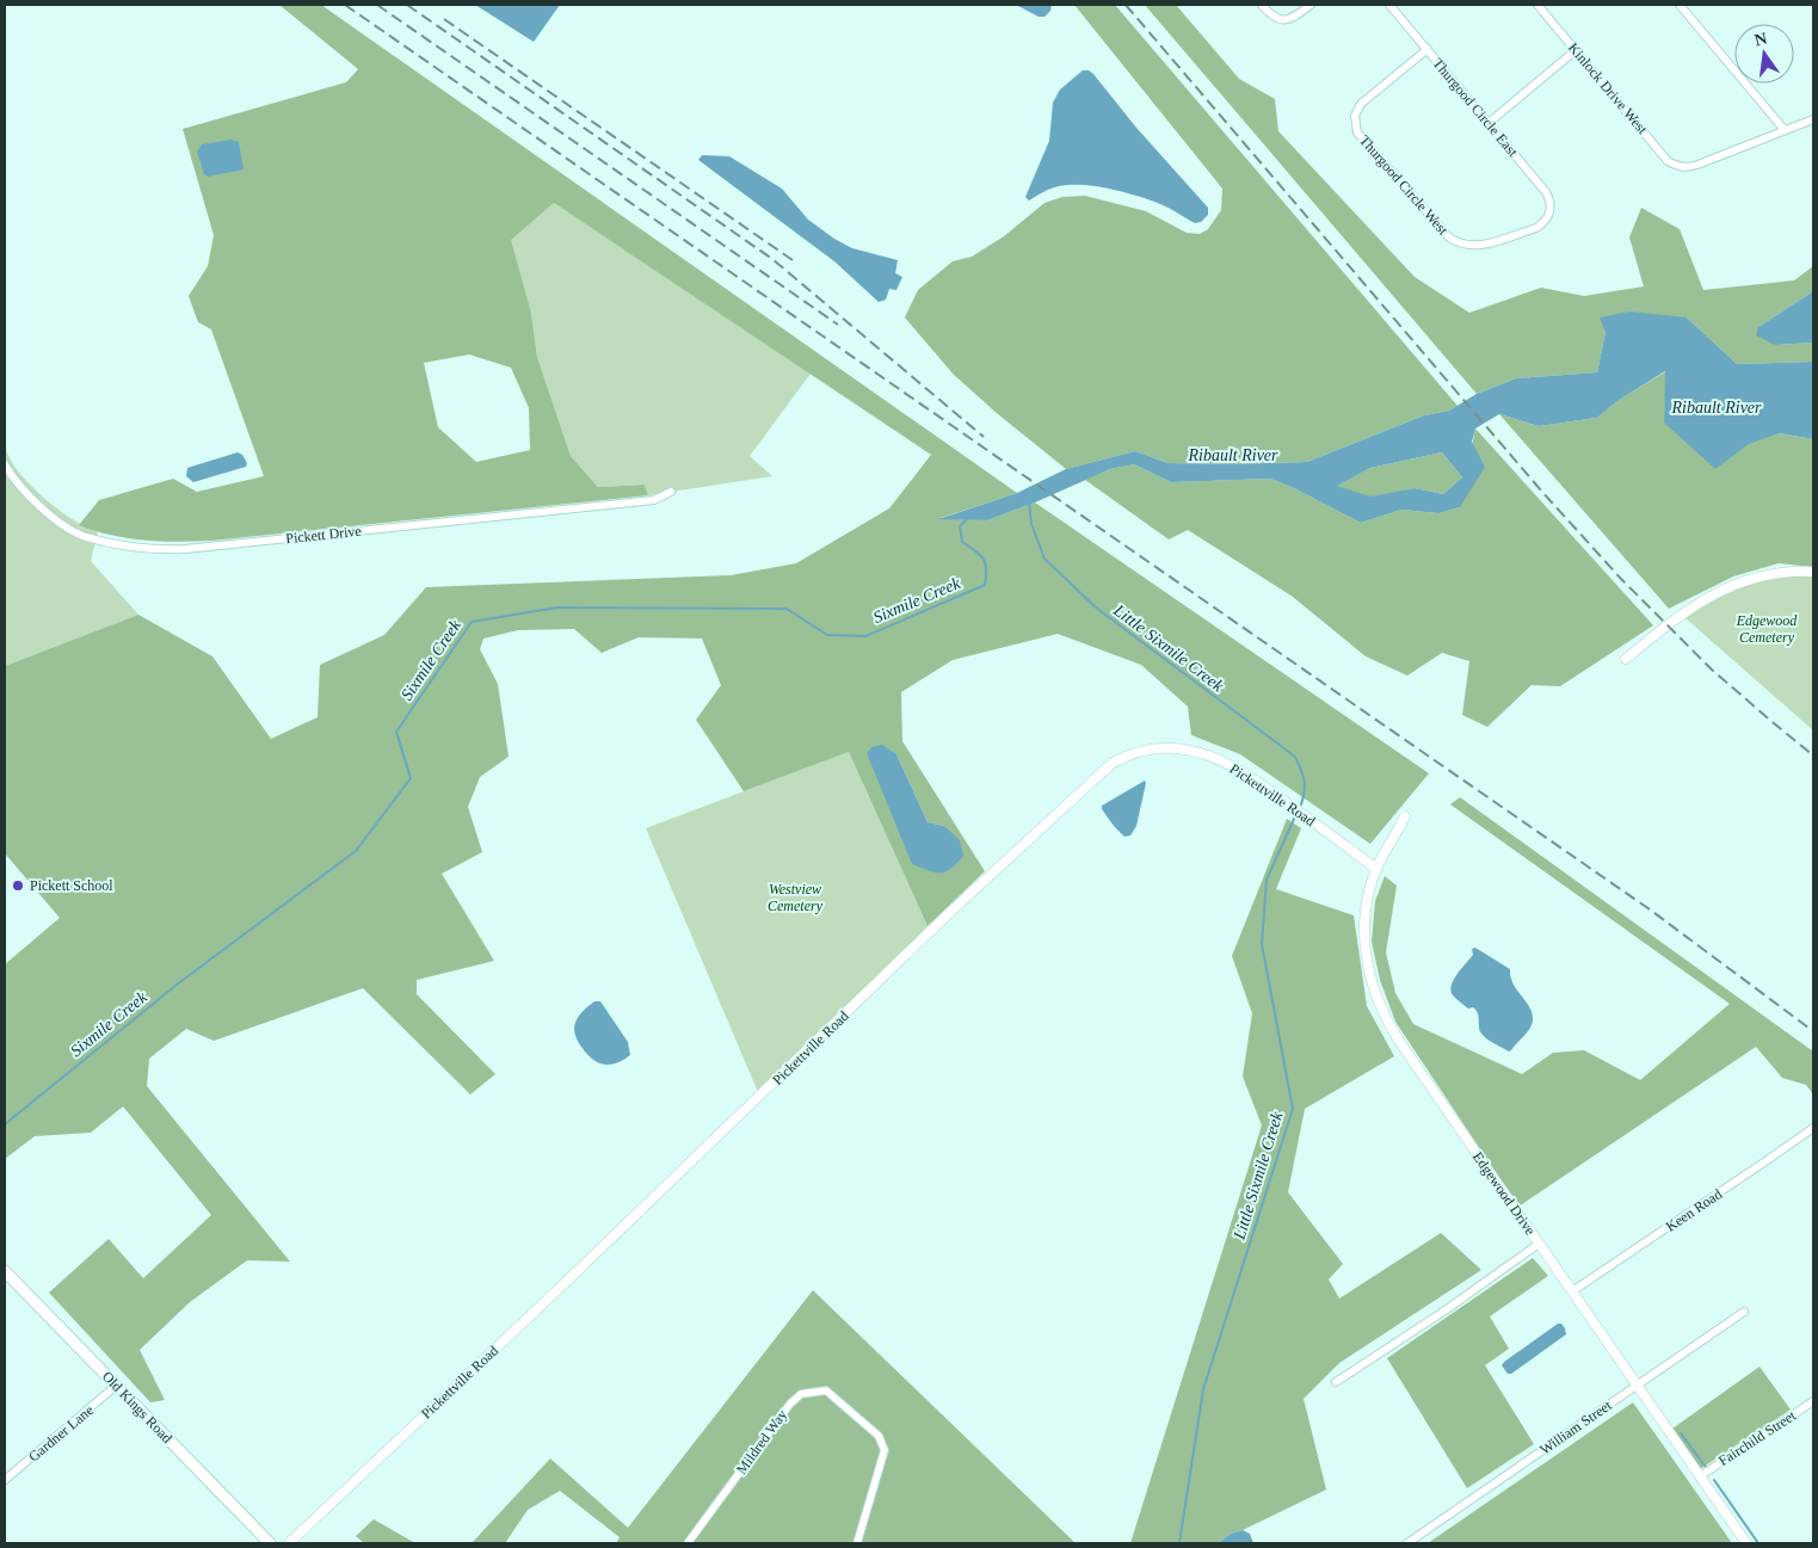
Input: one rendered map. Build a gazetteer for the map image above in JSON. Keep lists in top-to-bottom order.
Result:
{
  "streets": {
    "main road": ["Old Kings Road"],
    "street": [
      "Kinlock Drive West",
      "Thurgood Circle East",
      "Thurgood Circle West",
      "Pickett Drive",
      "Pickettville Road",
      "Edgewood Drive",
      "Keen Road",
      "William Street",
      "Gardner Lane",
      "Fairchild Street",
      "Mildred Way"
    ]
  },
  "crossings": [
    ["Thurgood Circle East", "Thurgood Circle West"],
    ["Pickettville Road", "Edgewood Drive"],
    ["Edgewood Drive", "Keen Road"],
    ["Edgewood Drive", "William Street"],
    ["Edgewood Drive", "Fairchild Street"],
    ["Old Kings Road", "Gardner Lane"]
  ],
  "water": ["Ribault River", "Sixmile Creek", "Little Sixmile Creek"],
  "parks": ["Edgewood Cemetery", "Westview Cemetery"],
  "places": ["Pickett School"],
  "north": "top"
}
